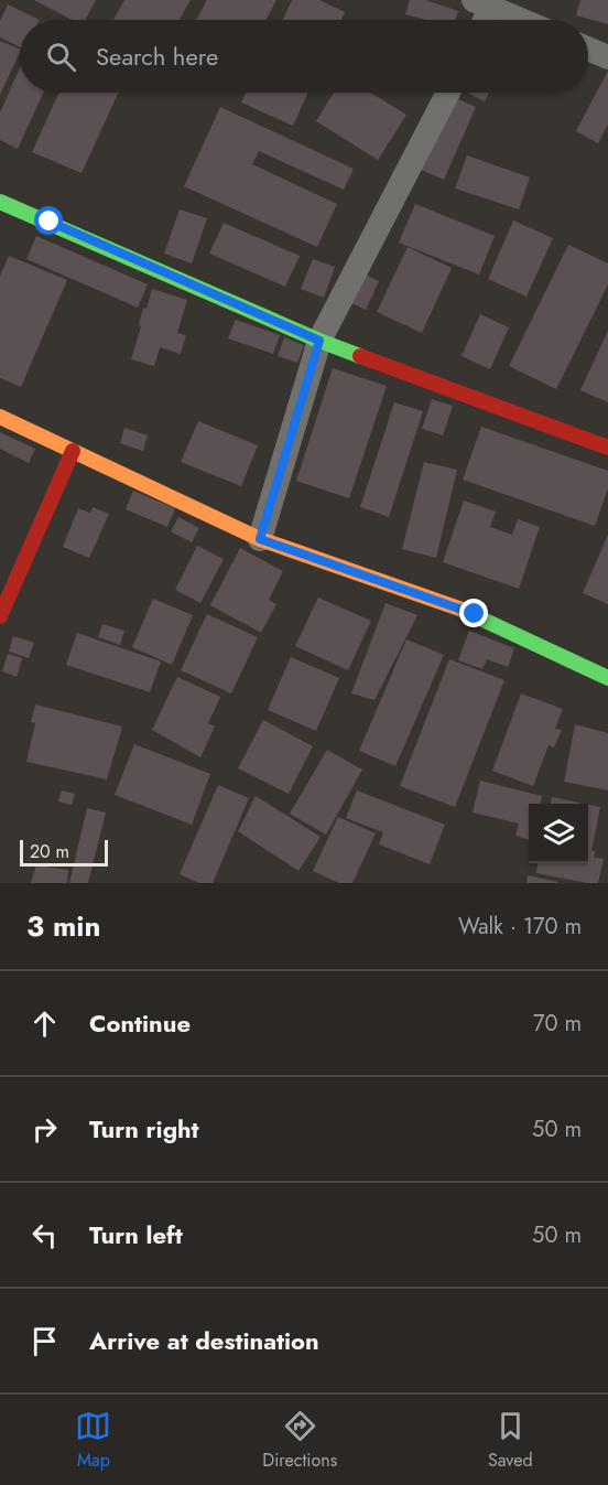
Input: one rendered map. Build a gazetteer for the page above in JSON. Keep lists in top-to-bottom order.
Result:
{
  "scale_bar": "20 m",
  "page": {
    "search": "Search here",
    "scale": "20 m",
    "heading": ["3 min", "Walk · 170 m"],
    "list": [
      ["Continue", "70 m"],
      ["Turn right", "50 m"],
      ["Turn left", "50 m"],
      "Arrive at destination"
    ],
    "nav": ["Map", "Directions", "Saved"]
  }
}
